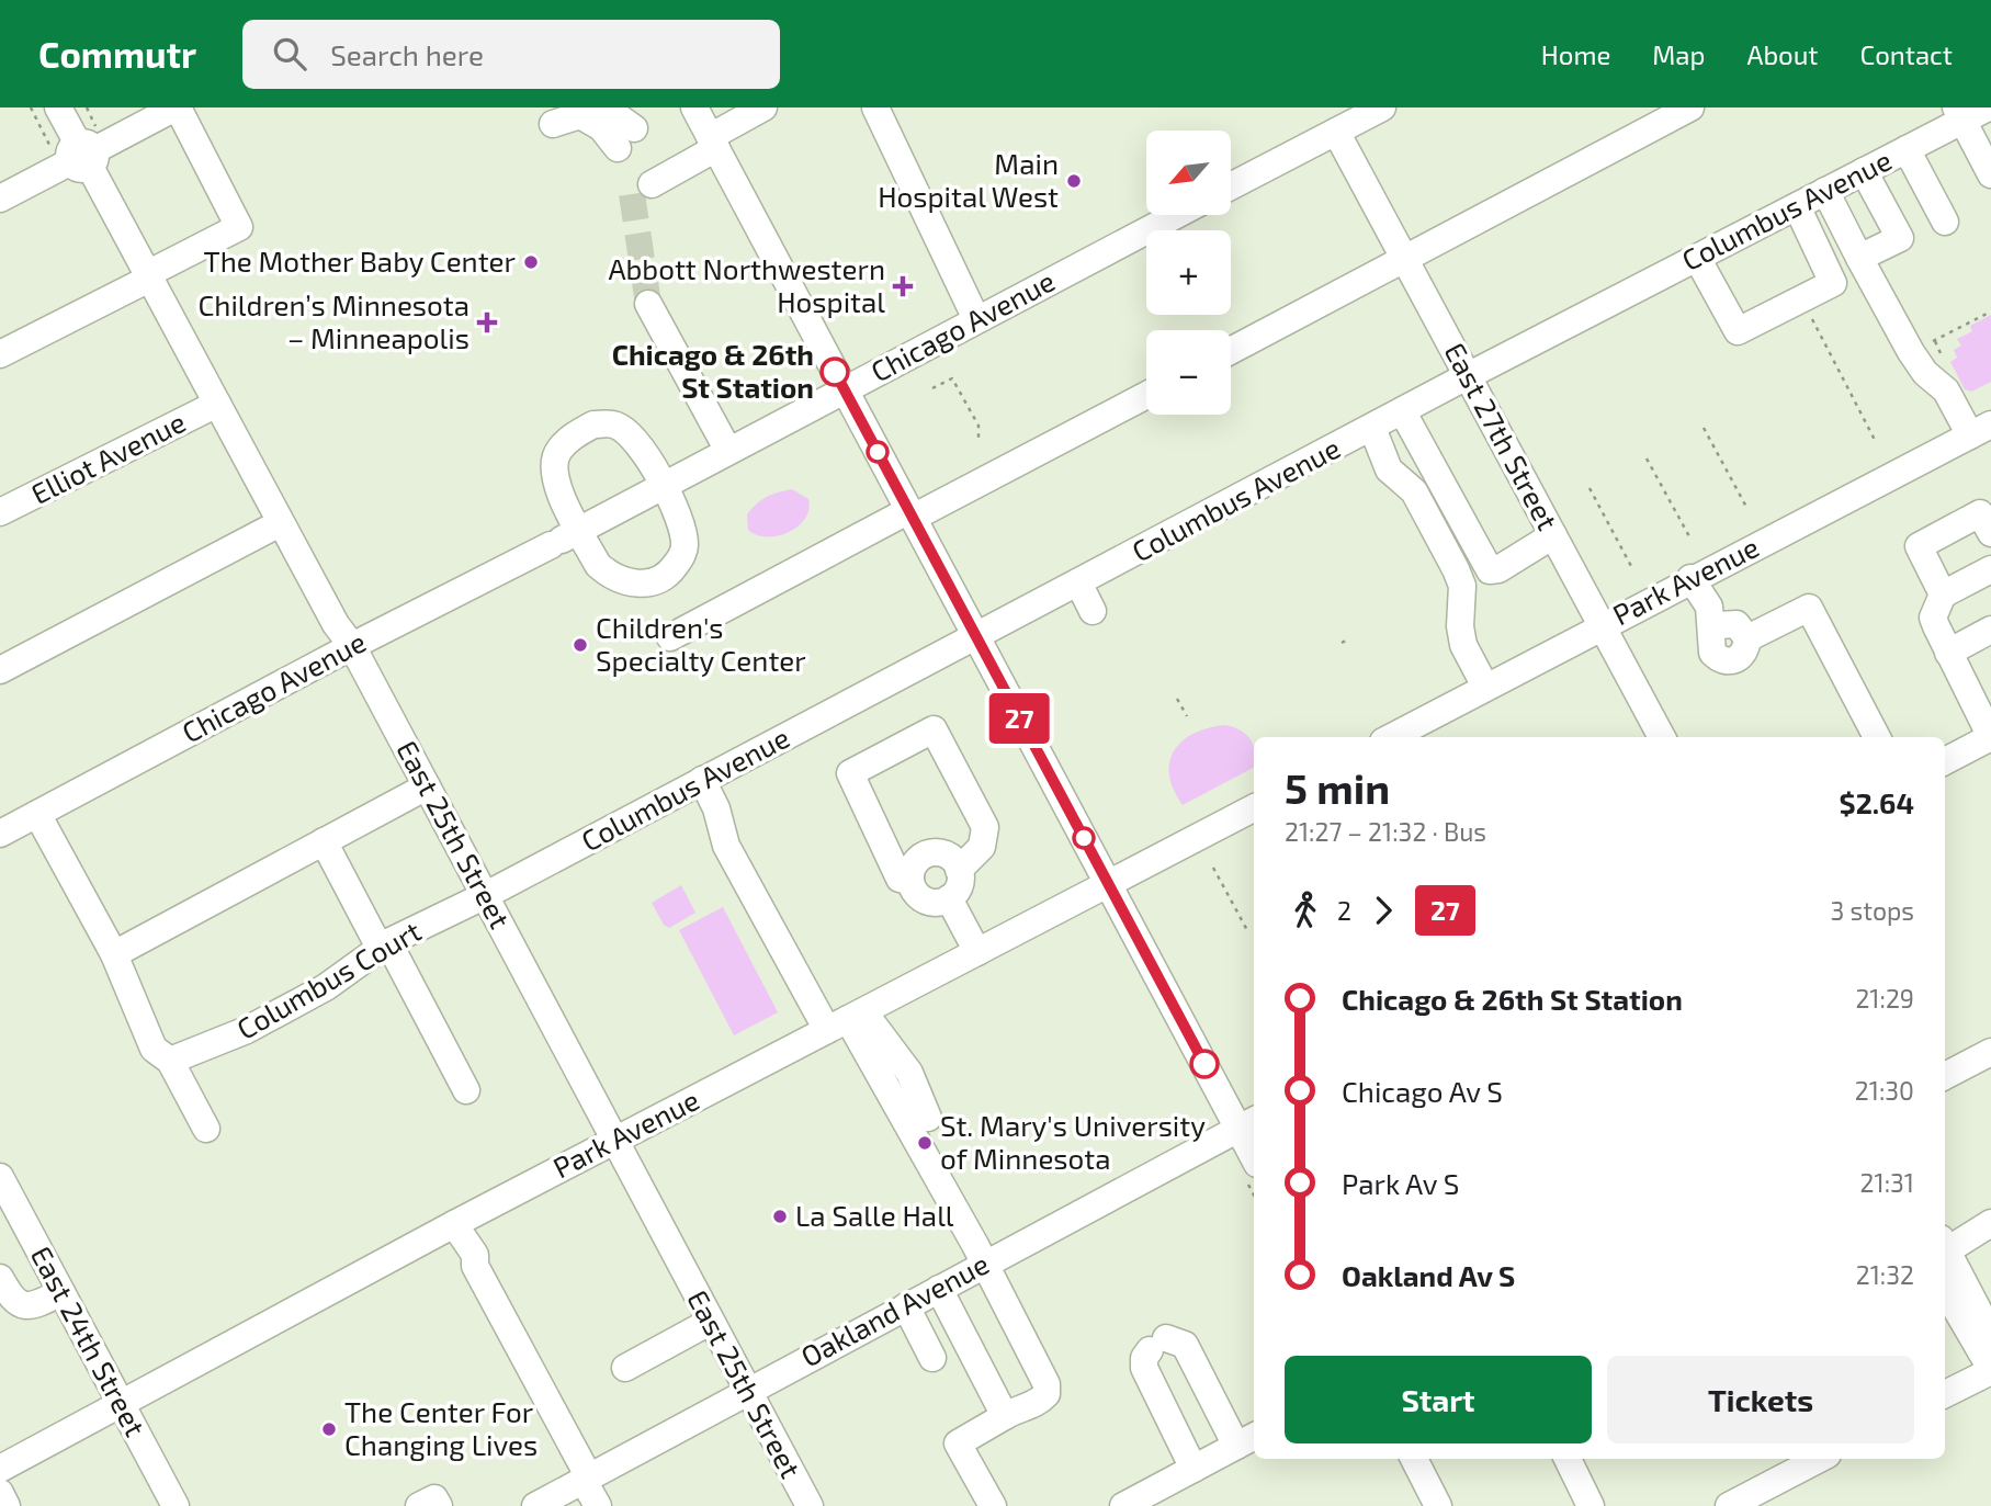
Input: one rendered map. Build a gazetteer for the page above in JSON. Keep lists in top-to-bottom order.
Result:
{
  "streets": {
    "street": [
      "Columbus Avenue",
      "Chicago Avenue",
      "East 27th Street",
      "Elliot Avenue",
      "Park Avenue",
      "East 25th Street",
      "Columbus Court",
      "Oakland Avenue",
      "East 24th Street"
    ]
  },
  "crossings": [
    ["Columbus Avenue", "East 27th Street"],
    ["Columbus Avenue", "East 25th Street"],
    ["Columbus Avenue", "Columbus Court"],
    ["Chicago Avenue", "East 25th Street"],
    ["East 27th Street", "Park Avenue"],
    ["Elliot Avenue", "East 25th Street"],
    ["Park Avenue", "East 25th Street"],
    ["Park Avenue", "East 24th Street"],
    ["East 25th Street", "Columbus Court"],
    ["East 25th Street", "Oakland Avenue"]
  ],
  "places": {
    "other": [
      "Main Hospital West",
      "The Mother Baby Center",
      "Chicago & 26th St Station",
      "Children's Specialty Center",
      "St. Mary's University of Minnesota",
      "La Salle Hall",
      "The Center For Changing Lives"
    ],
    "health": ["Abbott Northwestern Hospital", "Children’s Minnesota – Minneapolis"]
  },
  "lines": ["bus line 27"],
  "north": "bottom left",
  "page": {
    "header": "Commutr",
    "search": "Search here",
    "nav": [
      "Home",
      "Map",
      "About",
      "Contact"
    ],
    "on_map": "27",
    "map_buttons": ["+", "−"],
    "heading": ["5 min", "21:27 – 21:32 · Bus", "$2.64"],
    "legs": ["2", "27", "3 stops"],
    "list": [
      {
        "name": "Chicago & 26th St Station",
        "value": "21:29"
      },
      {
        "name": "Chicago Av S",
        "value": "21:30"
      },
      {
        "name": "Park Av S",
        "value": "21:31"
      },
      {
        "name": "Oakland Av S",
        "value": "21:32"
      }
    ],
    "buttons": ["Start", "Tickets"]
  }
}
